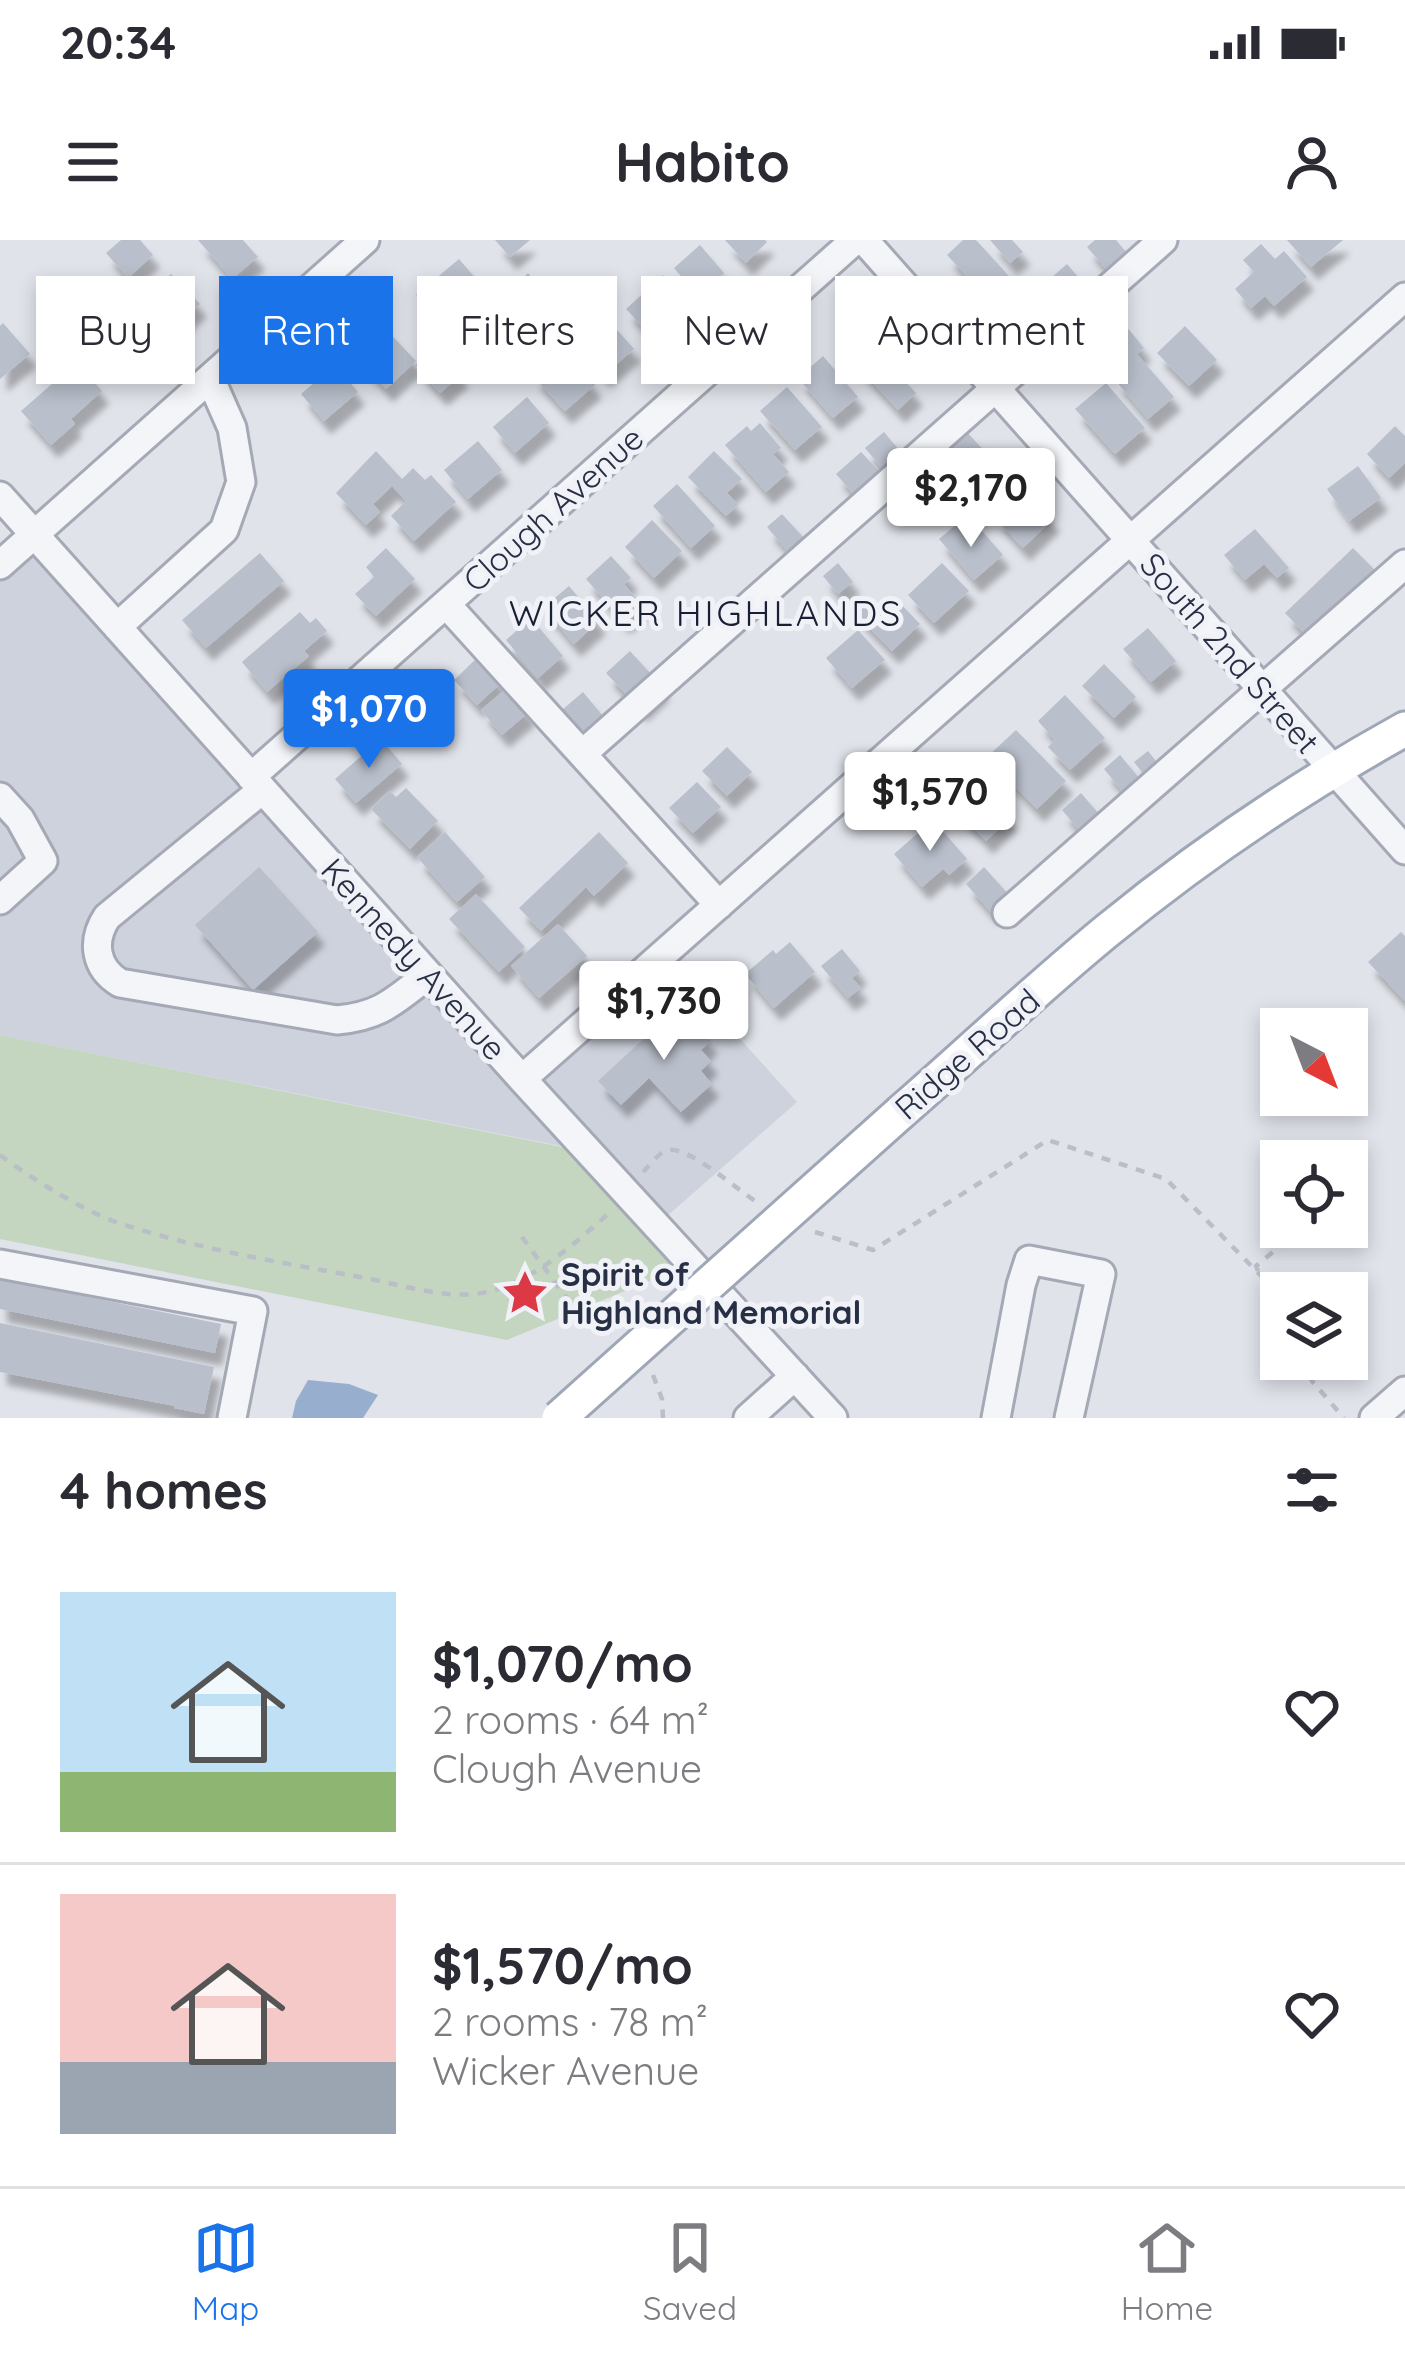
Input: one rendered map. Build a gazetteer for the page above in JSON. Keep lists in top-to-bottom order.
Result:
{
  "streets": {
    "main road": ["Ridge Road"],
    "street": ["Clough Avenue", "South 2nd Street", "Kennedy Avenue"]
  },
  "crossings": [
    ["Clough Avenue", "South 2nd Street"],
    ["Clough Avenue", "Kennedy Avenue"],
    ["South 2nd Street", "Ridge Road"]
  ],
  "districts": ["WICKER HIGHLANDS"],
  "places": {
    "place": ["Spirit of Highland Memorial"]
  },
  "north": "bottom right",
  "page": {
    "status": "20:34",
    "header": "Habito",
    "chip": [
      "Buy",
      "Rent",
      "Filters",
      "New",
      "Apartment"
    ],
    "price": [
      "$2,170",
      "$1,070",
      "$1,570",
      "$1,730"
    ],
    "heading": "4 homes",
    "list": [
      {
        "name": "$1,070/mo",
        "note": "2 rooms · 64 m² · Clough Avenue"
      },
      {
        "name": "$1,570/mo",
        "note": "2 rooms · 78 m² · Wicker Avenue"
      }
    ],
    "tabs": ["Map", "Saved", "Home"]
  }
}
